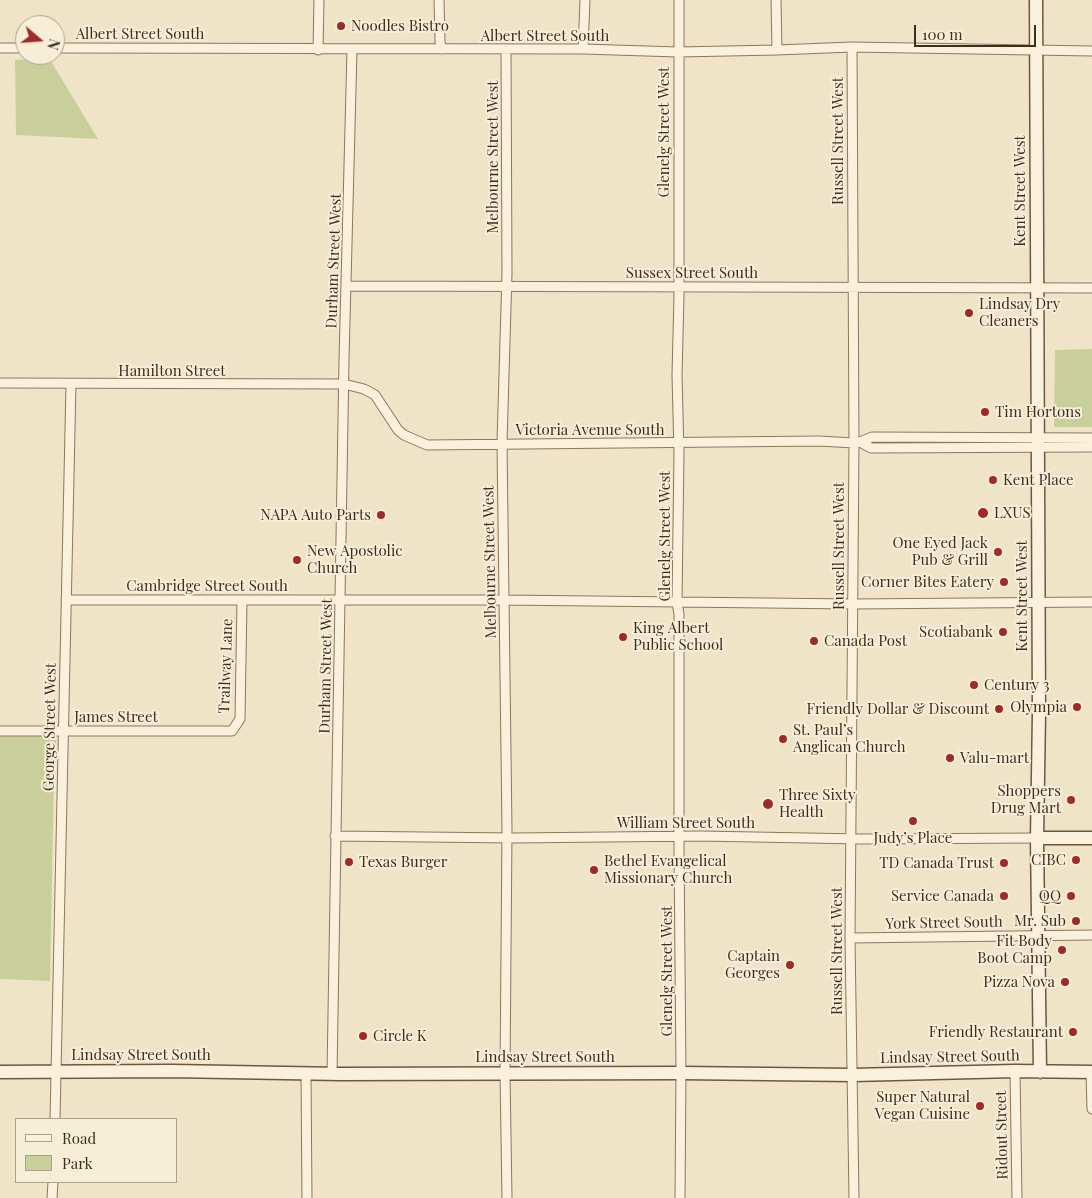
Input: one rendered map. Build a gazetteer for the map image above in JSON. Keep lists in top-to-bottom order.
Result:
{
  "streets": {
    "main road": ["Kent Street West", "Lindsay Street South"],
    "street": [
      "Albert Street South",
      "Glenelg Street West",
      "Russell Street West",
      "Melbourne Street West",
      "Durham Street West",
      "Sussex Street South",
      "Hamilton Street",
      "Victoria Avenue South",
      "Cambridge Street South",
      "Trailway Lane",
      "James Street",
      "George Street West",
      "William Street South",
      "York Street South",
      "Ridout Street"
    ]
  },
  "crossings": [
    ["Albert Street South", "Glenelg Street West"],
    ["Albert Street South", "Russell Street West"],
    ["Albert Street South", "Melbourne Street West"],
    ["Albert Street South", "Kent Street West"],
    ["Albert Street South", "Durham Street West"],
    ["Glenelg Street West", "Sussex Street South"],
    ["Glenelg Street West", "Victoria Avenue South"],
    ["Glenelg Street West", "Cambridge Street South"],
    ["Glenelg Street West", "William Street South"],
    ["Glenelg Street West", "Lindsay Street South"],
    ["Russell Street West", "Sussex Street South"],
    ["Russell Street West", "Victoria Avenue South"],
    ["Russell Street West", "Cambridge Street South"],
    ["Russell Street West", "William Street South"],
    ["Russell Street West", "York Street South"],
    ["Russell Street West", "Lindsay Street South"],
    ["Melbourne Street West", "Sussex Street South"],
    ["Melbourne Street West", "Victoria Avenue South"],
    ["Melbourne Street West", "Cambridge Street South"],
    ["Melbourne Street West", "William Street South"],
    ["Melbourne Street West", "Lindsay Street South"],
    ["Kent Street West", "Sussex Street South"],
    ["Kent Street West", "Victoria Avenue South"],
    ["Kent Street West", "Cambridge Street South"],
    ["Kent Street West", "William Street South"],
    ["Kent Street West", "York Street South"],
    ["Kent Street West", "Lindsay Street South"],
    ["Durham Street West", "Sussex Street South"],
    ["Durham Street West", "Hamilton Street"],
    ["Durham Street West", "Victoria Avenue South"],
    ["Durham Street West", "Cambridge Street South"],
    ["Durham Street West", "William Street South"],
    ["Durham Street West", "Lindsay Street South"],
    ["Hamilton Street", "Victoria Avenue South"],
    ["Hamilton Street", "George Street West"],
    ["Cambridge Street South", "Trailway Lane"],
    ["Cambridge Street South", "George Street West"],
    ["Trailway Lane", "James Street"],
    ["James Street", "George Street West"],
    ["George Street West", "Lindsay Street South"],
    ["Lindsay Street South", "Ridout Street"]
  ],
  "places": [
    "Noodles Bistro",
    "Lindsay Dry Cleaners",
    "Tim Hortons",
    "Kent Place",
    "LXUS",
    "NAPA Auto Parts",
    "One Eyed Jack Pub & Grill",
    "New Apostolic Church",
    "Corner Bites Eatery",
    "Scotiabank",
    "King Albert Public School",
    "Canada Post",
    "Century 3",
    "Olympia",
    "Friendly Dollar & Discount",
    "St. Paul’s Anglican Church",
    "Valu-mart",
    "Shoppers Drug Mart",
    "Three Sixty Health",
    "Judy’s Place",
    "CIBC",
    "Texas Burger",
    "TD Canada Trust",
    "Bethel Evangelical Missionary Church",
    "Service Canada",
    "QQ",
    "Mr. Sub",
    "Fit Body Boot Camp",
    "Captain Georges",
    "Pizza Nova",
    "Friendly Restaurant",
    "Circle K",
    "Super Natural Vegan Cuisine"
  ],
  "legend": ["Road", "Park"],
  "scale_bar": "100 m",
  "north": "right"
}
